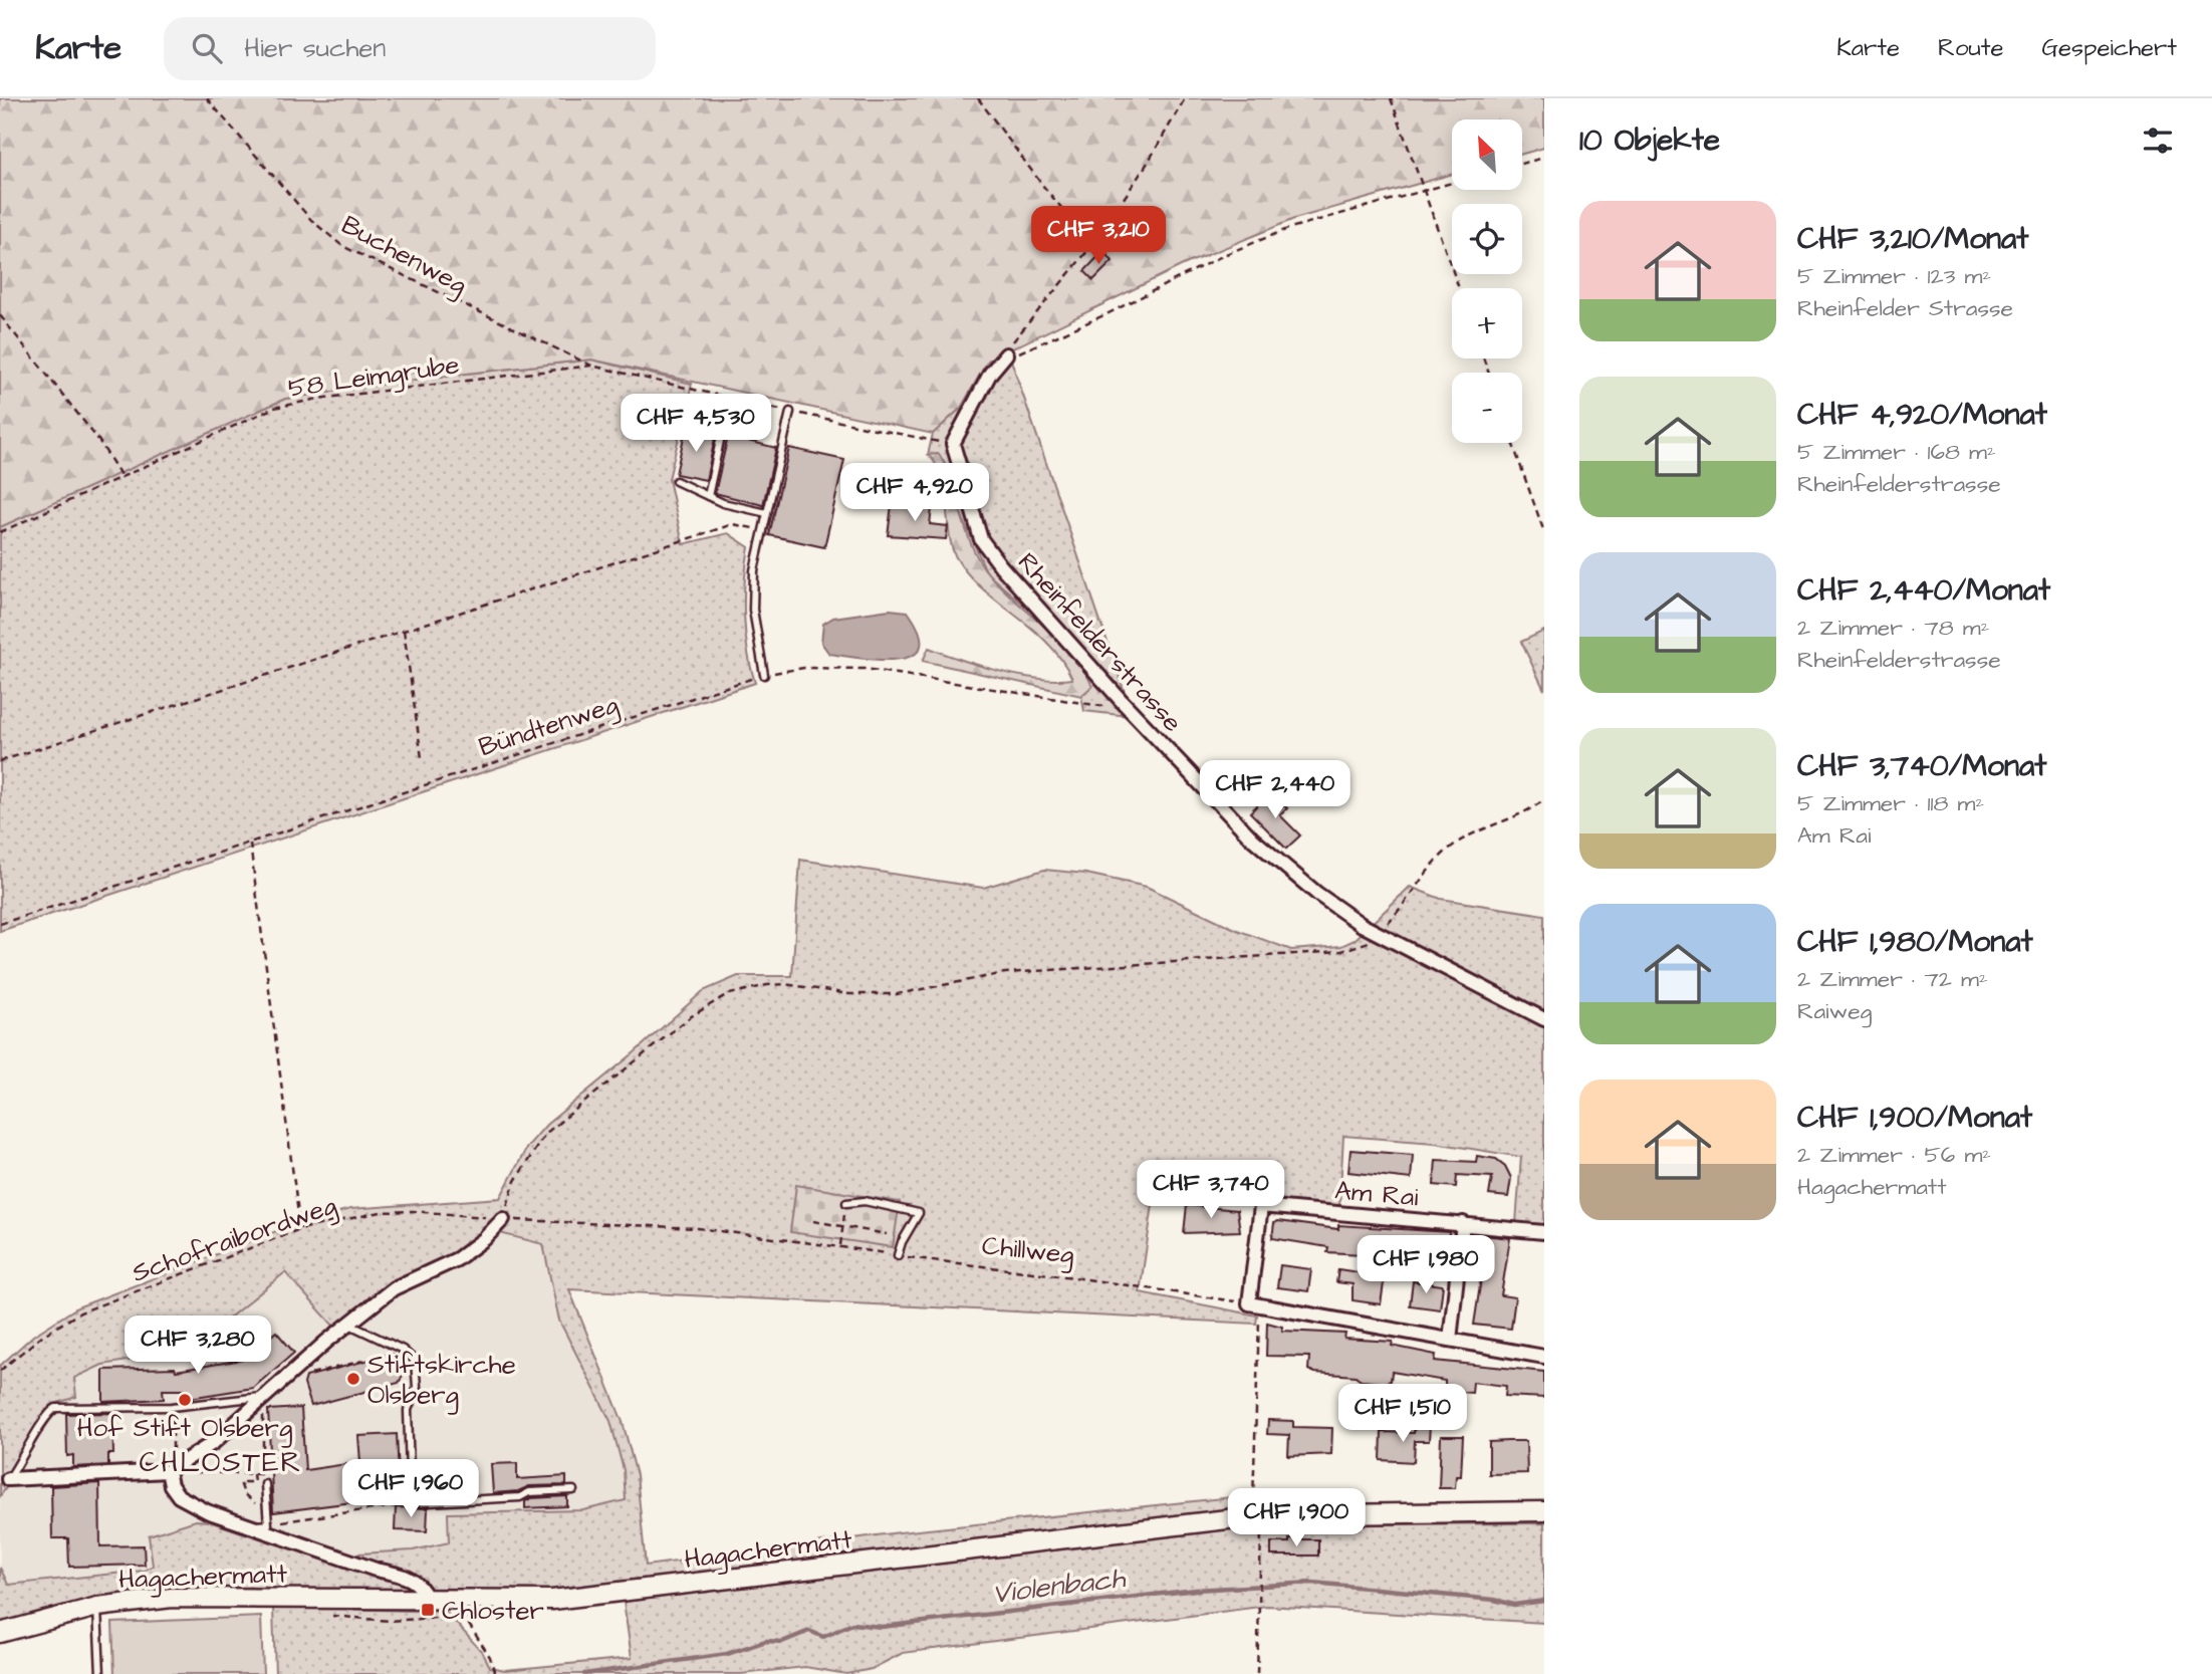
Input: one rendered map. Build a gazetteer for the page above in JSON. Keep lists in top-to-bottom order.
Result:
{
  "streets": {
    "street": ["Rheinfelderstrasse", "Am Rai", "Hagachermatt"],
    "path": [
      "Buchenweg",
      "58 Leimgrube",
      "Bündtenweg",
      "Schofraibordweg",
      "Chillweg"
    ]
  },
  "crossings": [
    ["Buchenweg", "58 Leimgrube"],
    ["Rheinfelderstrasse", "Bündtenweg"],
    ["Am Rai", "Chillweg"],
    ["Schofraibordweg", "Chillweg"]
  ],
  "districts": ["CHLOSTER"],
  "water": ["Violenbach"],
  "places": {
    "other": ["Stiftskirche Olsberg", "Hof Stift Olsberg"],
    "transit": ["Chloster"]
  },
  "north": "top left",
  "page": {
    "header": "Karte",
    "search": "Hier suchen",
    "nav": ["Karte", "Route", "Gespeichert"],
    "heading": "10 Objekte",
    "map_buttons": ["+", "−"],
    "list": [
      {
        "name": "CHF 3,210/Monat",
        "note": "5 Zimmer · 123 m² · Rheinfelder Strasse"
      },
      {
        "name": "CHF 4,920/Monat",
        "note": "5 Zimmer · 168 m² · Rheinfelderstrasse"
      },
      {
        "name": "CHF 2,440/Monat",
        "note": "2 Zimmer · 78 m² · Rheinfelderstrasse"
      },
      {
        "name": "CHF 3,740/Monat",
        "note": "5 Zimmer · 118 m² · Am Rai"
      },
      {
        "name": "CHF 1,980/Monat",
        "note": "2 Zimmer · 72 m² · Raiweg"
      },
      {
        "name": "CHF 1,900/Monat",
        "note": "2 Zimmer · 56 m² · Hagachermatt"
      }
    ],
    "price": [
      "CHF 3,210",
      "CHF 4,530",
      "CHF 4,920",
      "CHF 2,440",
      "CHF 3,740",
      "CHF 1,980",
      "CHF 3,280",
      "CHF 1,510",
      "CHF 1,960",
      "CHF 1,900"
    ]
  }
}
